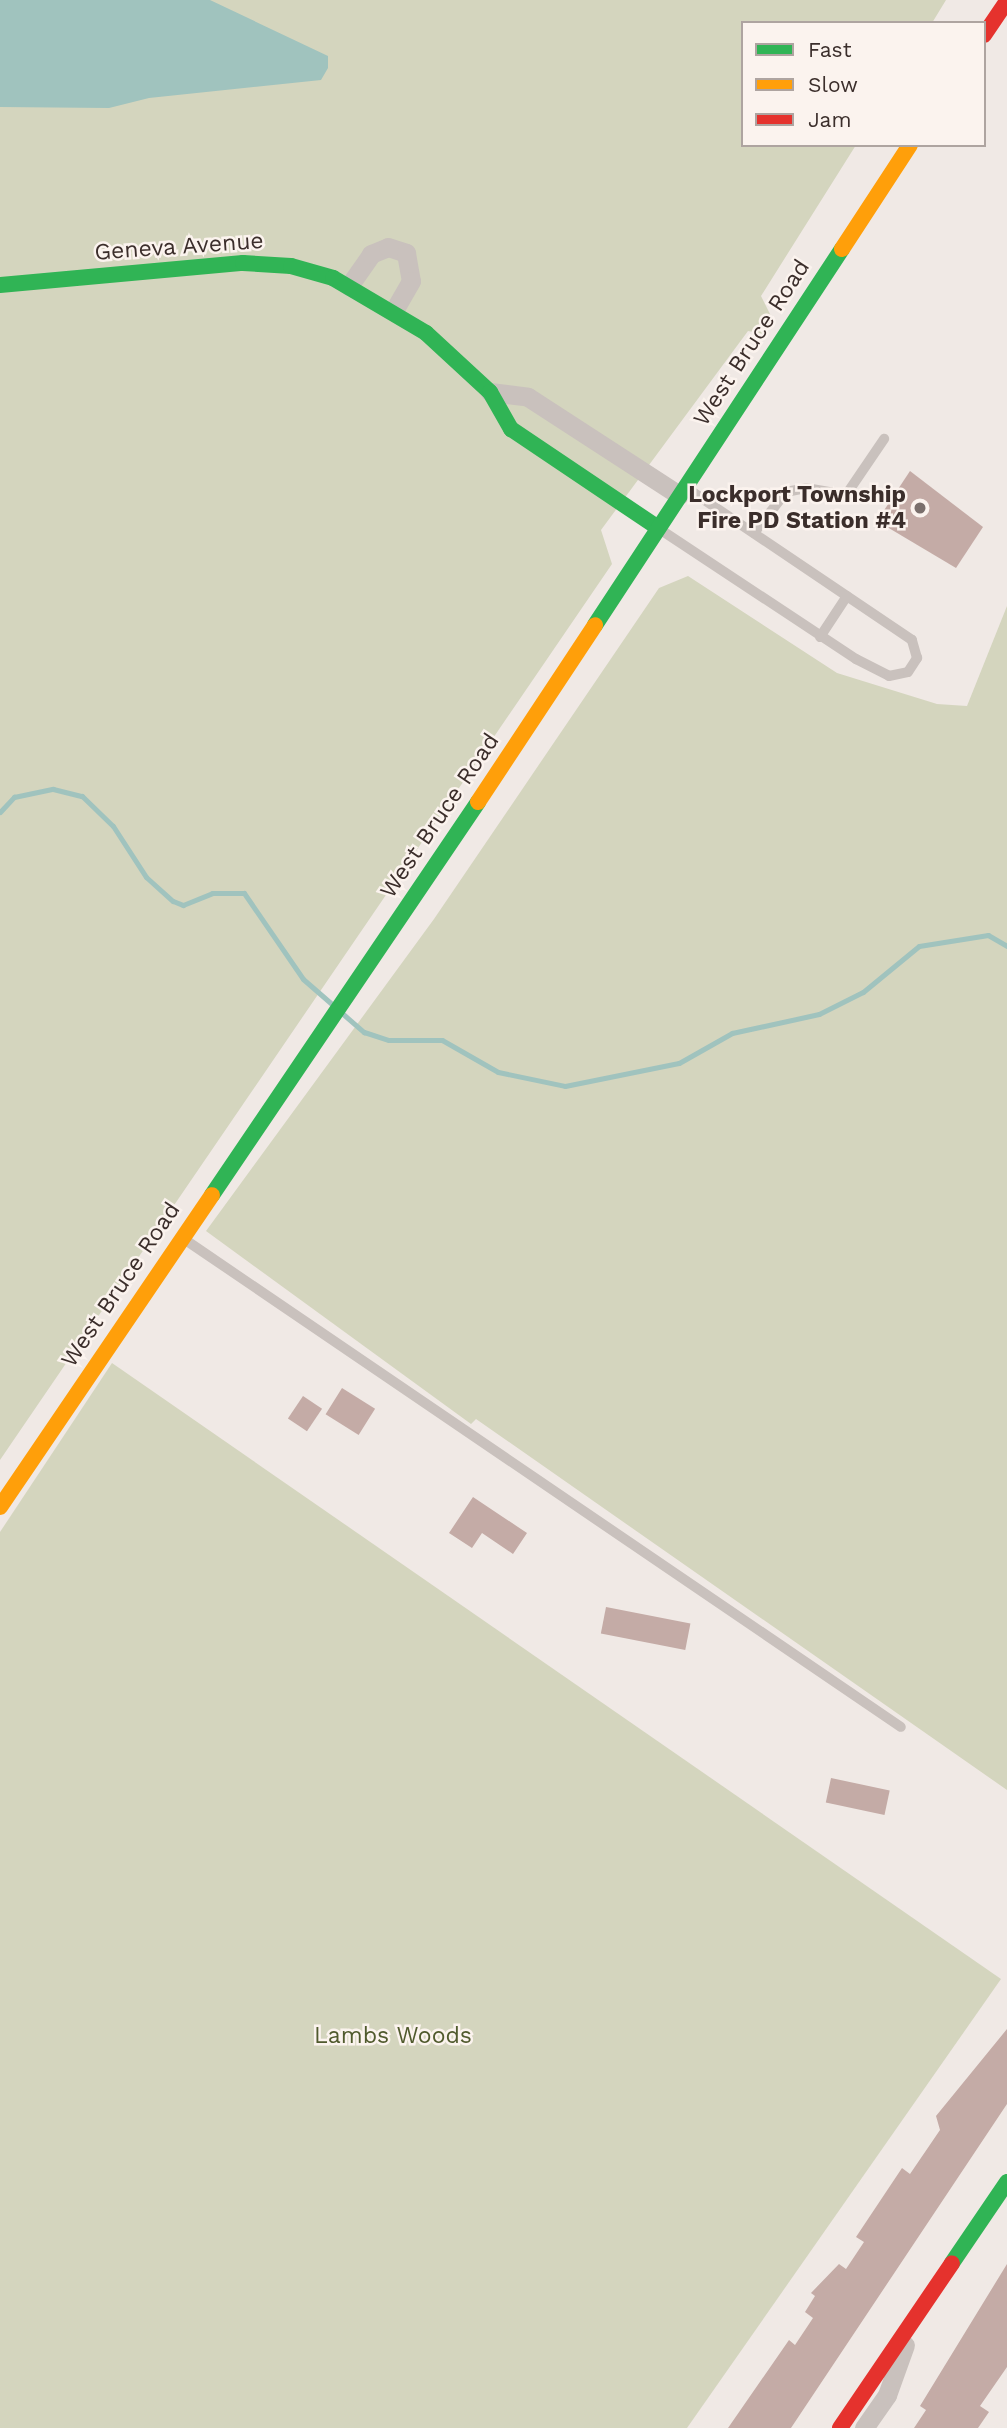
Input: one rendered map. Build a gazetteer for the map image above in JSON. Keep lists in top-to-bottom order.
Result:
{
  "streets": {
    "street": ["Geneva Avenue", "West Bruce Road"]
  },
  "crossings": [
    ["Geneva Avenue", "West Bruce Road"]
  ],
  "parks": ["Lambs Woods"],
  "places": ["Lockport Township Fire PD Station #4"],
  "legend": ["Fast", "Slow", "Jam"]
}
